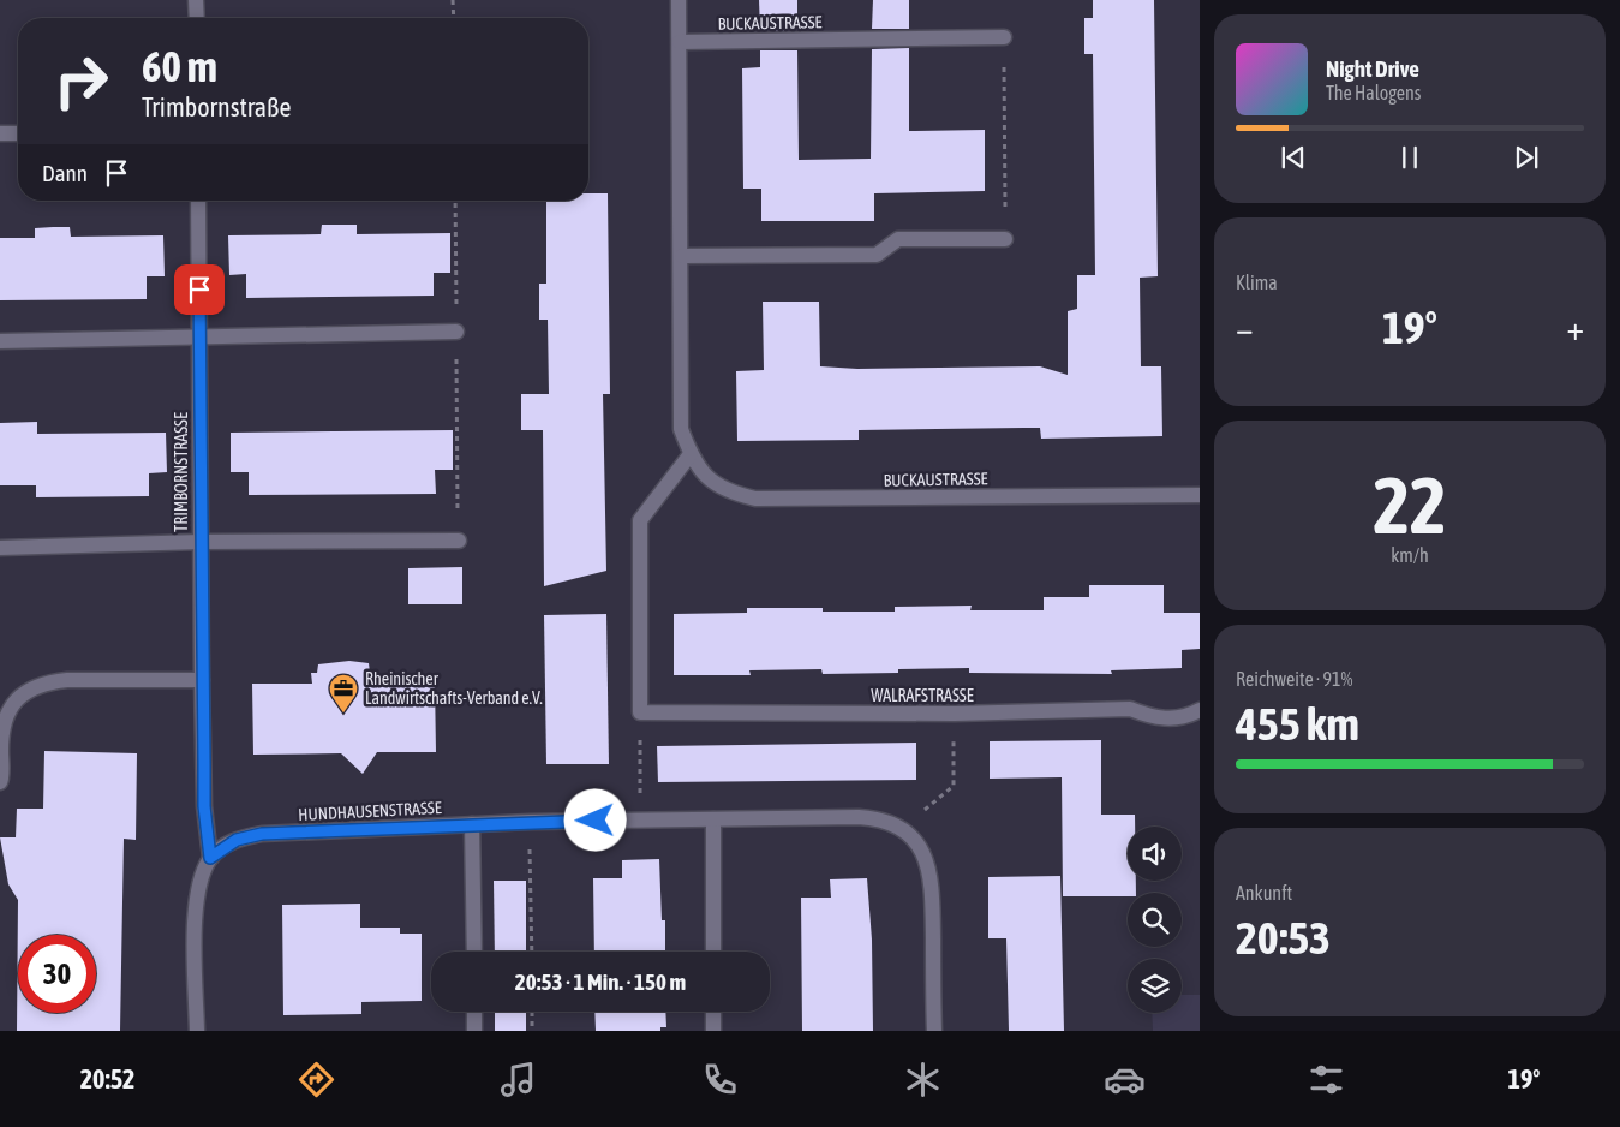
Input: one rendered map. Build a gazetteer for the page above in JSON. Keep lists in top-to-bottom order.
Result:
{
  "streets": {
    "street": [
      "BUCKAUSTRASSE",
      "TRIMBORNSTRASSE",
      "WALRAFSTRASSE",
      "HUNDHAUSENSTRASSE"
    ]
  },
  "crossings": [
    ["TRIMBORNSTRASSE", "HUNDHAUSENSTRASSE"]
  ],
  "places": {
    "office": ["Rheinischer Landwirtschafts-Verband e.V."]
  },
  "page": {
    "turn": ["60 m", "Trimbornstraße"],
    "song": ["Night Drive", "The Halogens"],
    "then": "Dann",
    "tile": [
      "Klima",
      ["22", "km/h"],
      ["Reichweite · 91%", "455 km"],
      ["Ankunft", "20:53"]
    ],
    "heat": ["−", "19°", "+"],
    "limit": "30",
    "trip": "20:53 · 1 Min. · 150 m",
    "tabs": ["20:52", "19°"]
  }
}
